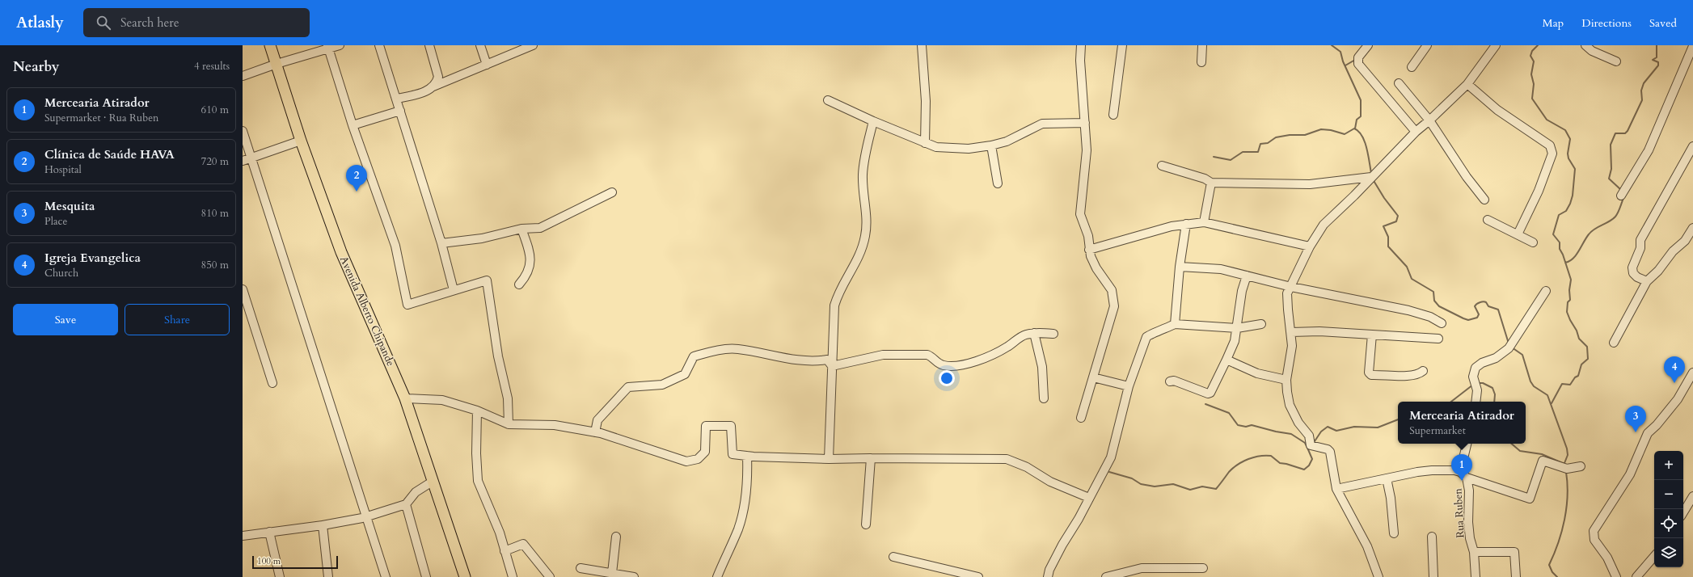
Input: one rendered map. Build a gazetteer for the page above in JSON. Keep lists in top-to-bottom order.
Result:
{
  "streets": {
    "main road": ["Avenida Alberto Chipande"],
    "street": ["Rua Ruben"]
  },
  "scale_bar": "100 m",
  "page": {
    "header": "Atlasly",
    "search": "Search here",
    "nav": ["Map", "Directions", "Saved"],
    "heading": ["Nearby", "4 results"],
    "list": [
      {
        "mark": "1",
        "name": "Mercearia Atirador",
        "note": "Supermarket · Rua Ruben",
        "value": "610 m"
      },
      {
        "mark": "2",
        "name": "Clínica de Saúde HAVA",
        "note": "Hospital",
        "value": "720 m"
      },
      {
        "mark": "3",
        "name": "Mesquita",
        "note": "Place",
        "value": "810 m"
      },
      {
        "mark": "4",
        "name": "Igreja Evangelica",
        "note": "Church",
        "value": "850 m"
      }
    ],
    "pins": [
      "2",
      "4",
      "3",
      "1"
    ],
    "buttons": ["Save", "Share"],
    "popup": ["Mercearia Atirador", "Supermarket"],
    "map_buttons": ["+", "−"],
    "scale": "100 m"
  }
}
